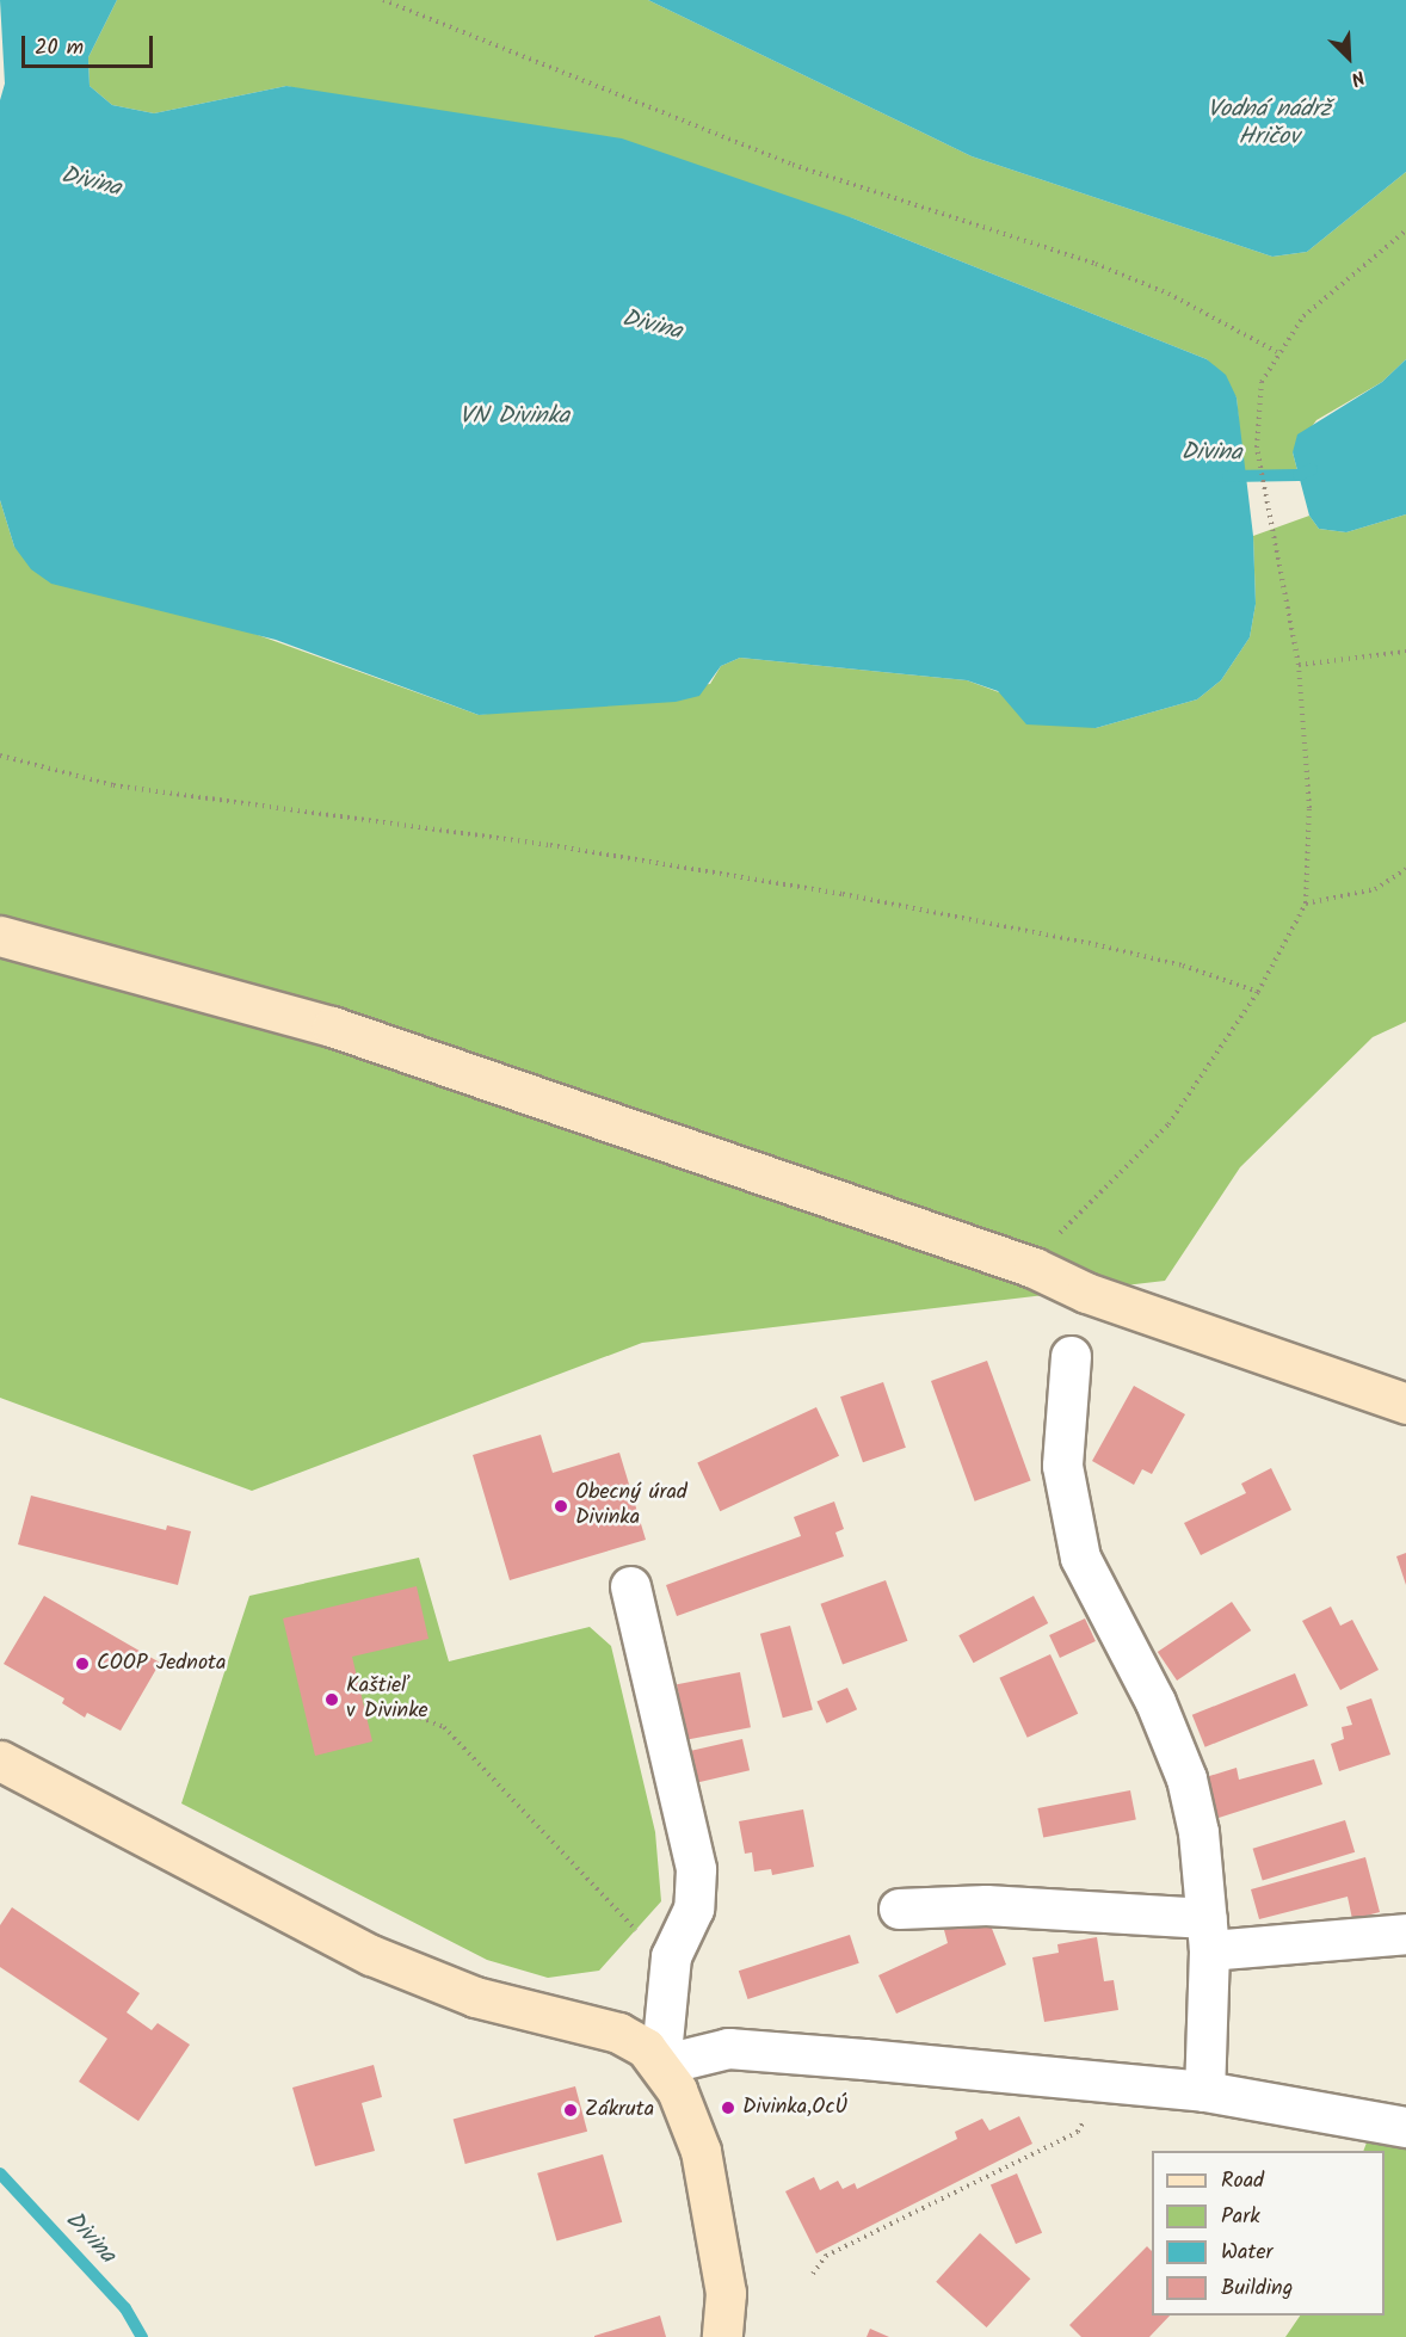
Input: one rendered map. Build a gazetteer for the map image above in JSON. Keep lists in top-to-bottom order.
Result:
{
  "water": ["Vodná nádrž Hričov", "Divina", "VN Divinka"],
  "places": [
    "Obecný úrad Divinka",
    "COOP Jednota",
    "Kaštieľ v Divinke",
    "Divinka,OcÚ",
    "Zákruta"
  ],
  "legend": [
    "Road",
    "Park",
    "Water",
    "Building"
  ],
  "scale_bar": "20 m",
  "north": "bottom right"
}
